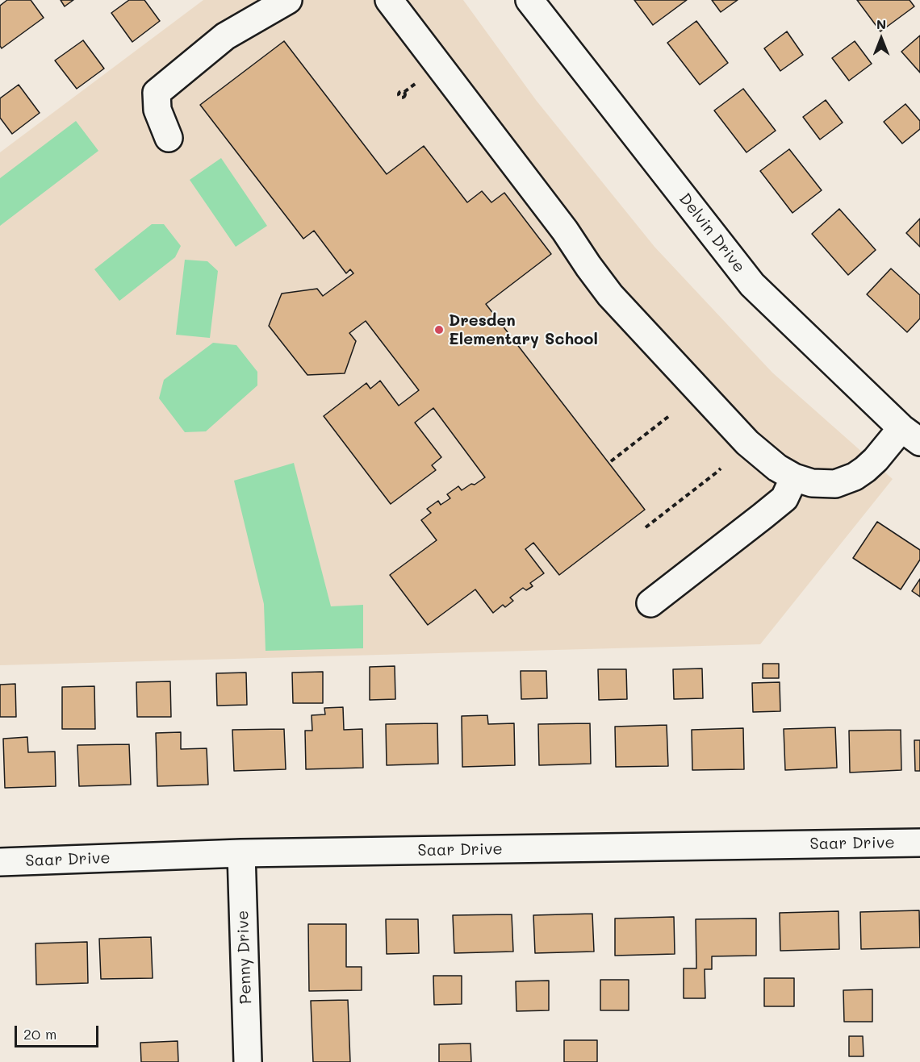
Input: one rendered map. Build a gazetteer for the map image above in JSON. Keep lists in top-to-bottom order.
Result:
{
  "streets": {
    "street": ["Delvin Drive", "Saar Drive", "Penny Drive"]
  },
  "crossings": [
    ["Saar Drive", "Penny Drive"]
  ],
  "places": ["Dresden Elementary School"],
  "scale_bar": "20 m",
  "north": "top"
}
